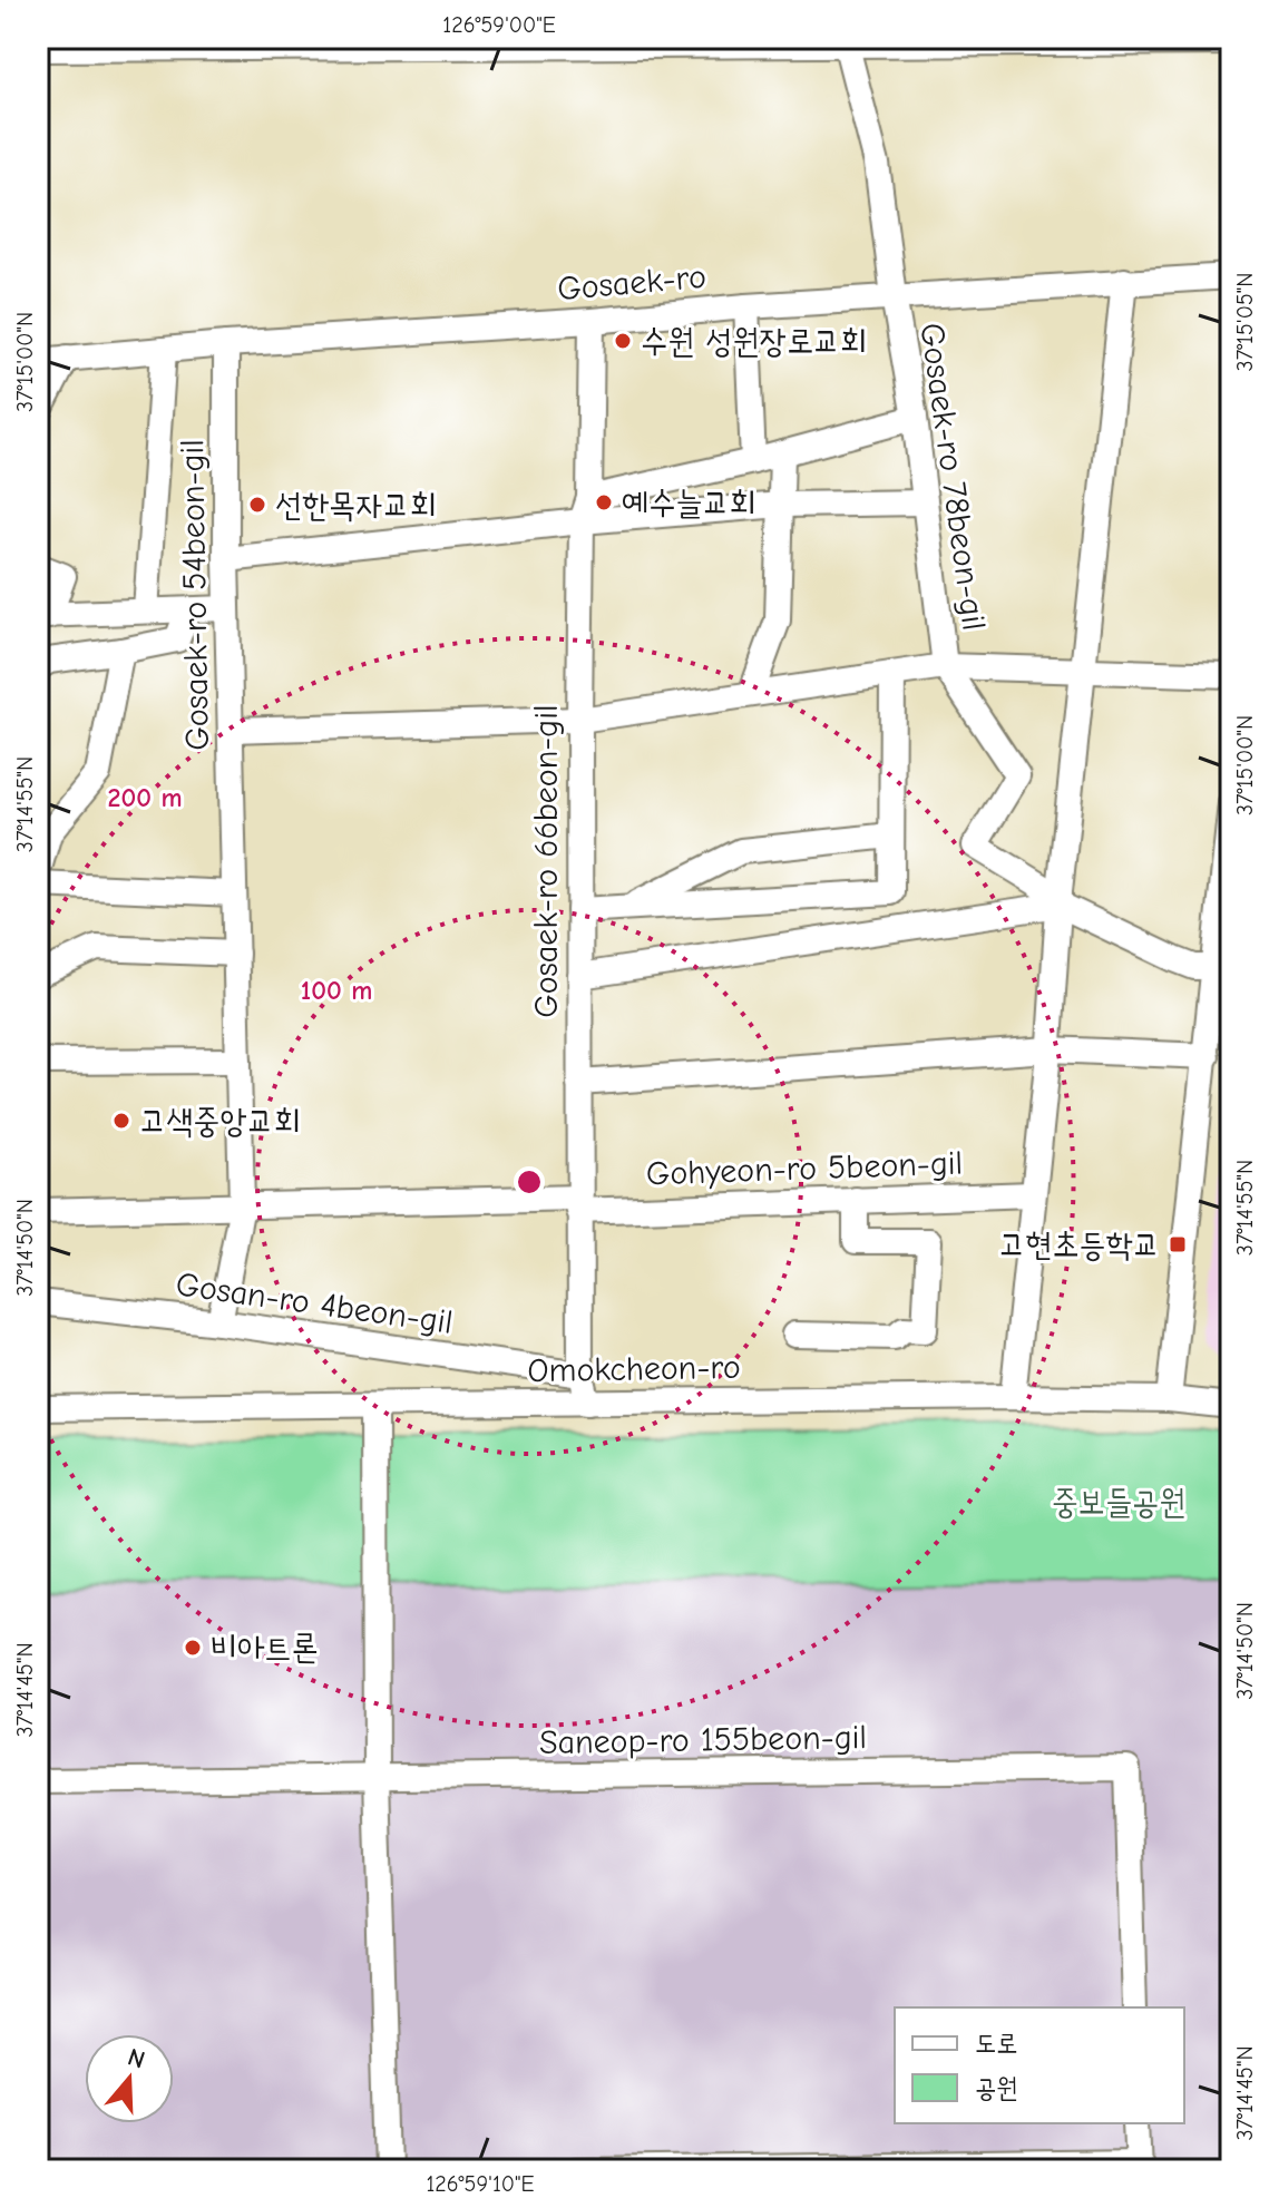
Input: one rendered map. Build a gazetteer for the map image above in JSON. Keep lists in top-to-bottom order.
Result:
{
  "streets": {
    "street": [
      "Gosaek-ro",
      "Gosaek-ro 78beon-gil",
      "Gosaek-ro 54beon-gil",
      "Gosaek-ro 66beon-gil",
      "Gohyeon-ro 5beon-gil",
      "Gosan-ro 4beon-gil",
      "Omokcheon-ro",
      "Saneop-ro 155beon-gil"
    ]
  },
  "crossings": [
    ["Gosaek-ro", "Gosaek-ro 78beon-gil"],
    ["Gosaek-ro", "Gosaek-ro 54beon-gil"],
    ["Gosaek-ro", "Gosaek-ro 66beon-gil"],
    ["Gosaek-ro 54beon-gil", "Gohyeon-ro 5beon-gil"],
    ["Gosaek-ro 54beon-gil", "Gosan-ro 4beon-gil"],
    ["Gosaek-ro 66beon-gil", "Gohyeon-ro 5beon-gil"],
    ["Gosaek-ro 66beon-gil", "Gosan-ro 4beon-gil"],
    ["Gosaek-ro 66beon-gil", "Omokcheon-ro"]
  ],
  "parks": ["중보들공원"],
  "places": {
    "other": [
      "수원 성원장로교회",
      "예수늘교회",
      "선한목자교회",
      "고색중앙교회",
      "비아트론"
    ],
    "transit": ["고현초등학교"]
  },
  "legend": ["도로", "공원"],
  "north": "top",
  "coordinates": [
    "126°59'00\"E",
    "37°15'05\"N",
    "37°15'00\"N",
    "37°14'55\"N",
    "37°14'50\"N",
    "37°14'45\"N",
    "126°59'10\"E"
  ],
  "rings": ["200 m", "100 m"]
}
